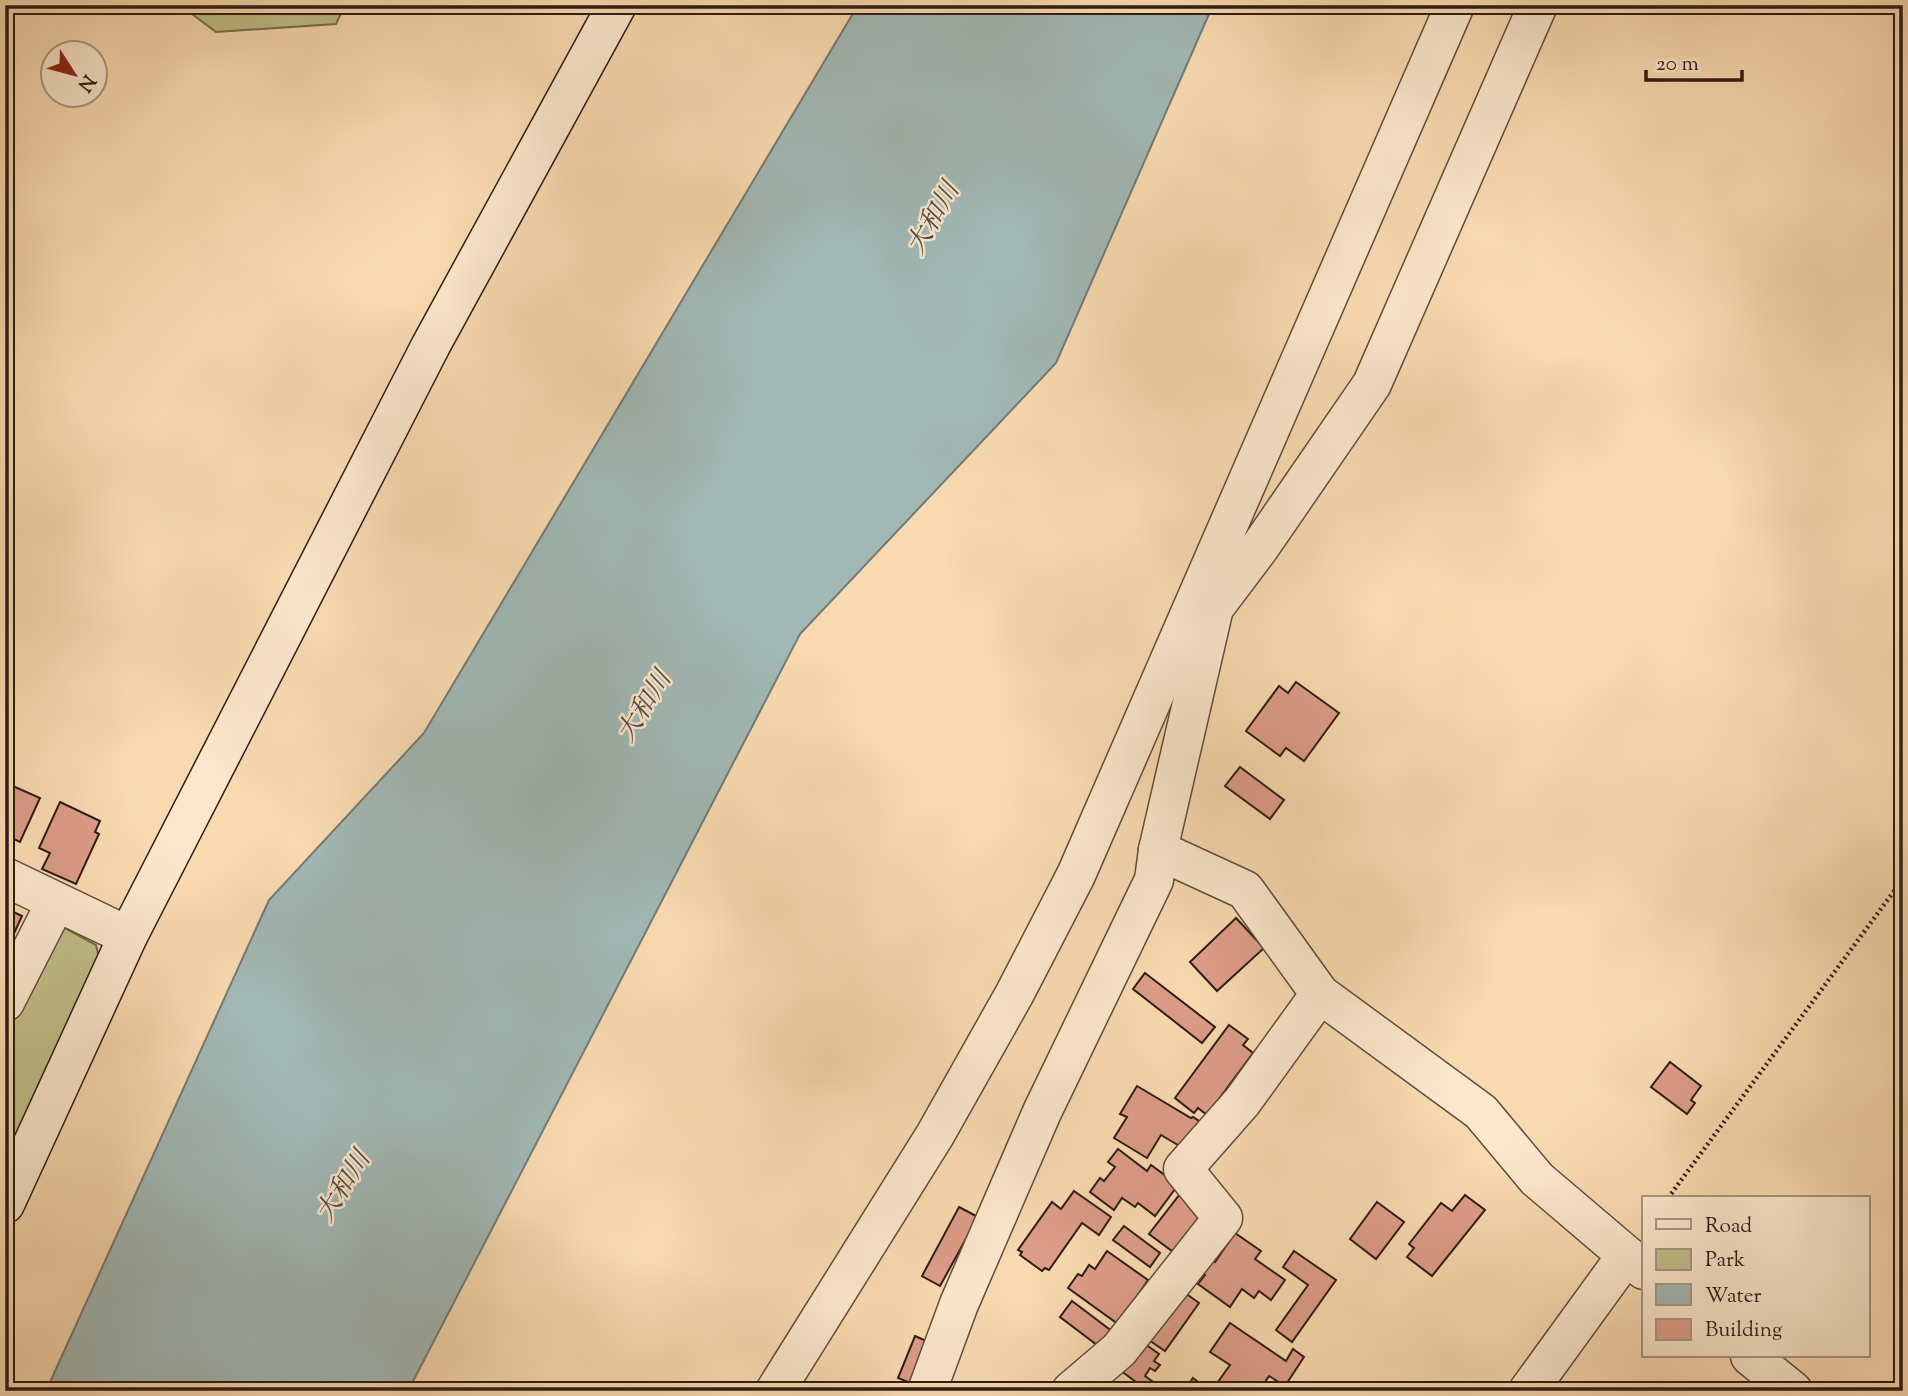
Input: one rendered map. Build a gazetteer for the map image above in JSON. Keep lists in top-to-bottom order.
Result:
{
  "water": ["大和川"],
  "legend": [
    "Road",
    "Park",
    "Water",
    "Building"
  ],
  "scale_bar": "20 m",
  "north": "bottom right"
}
